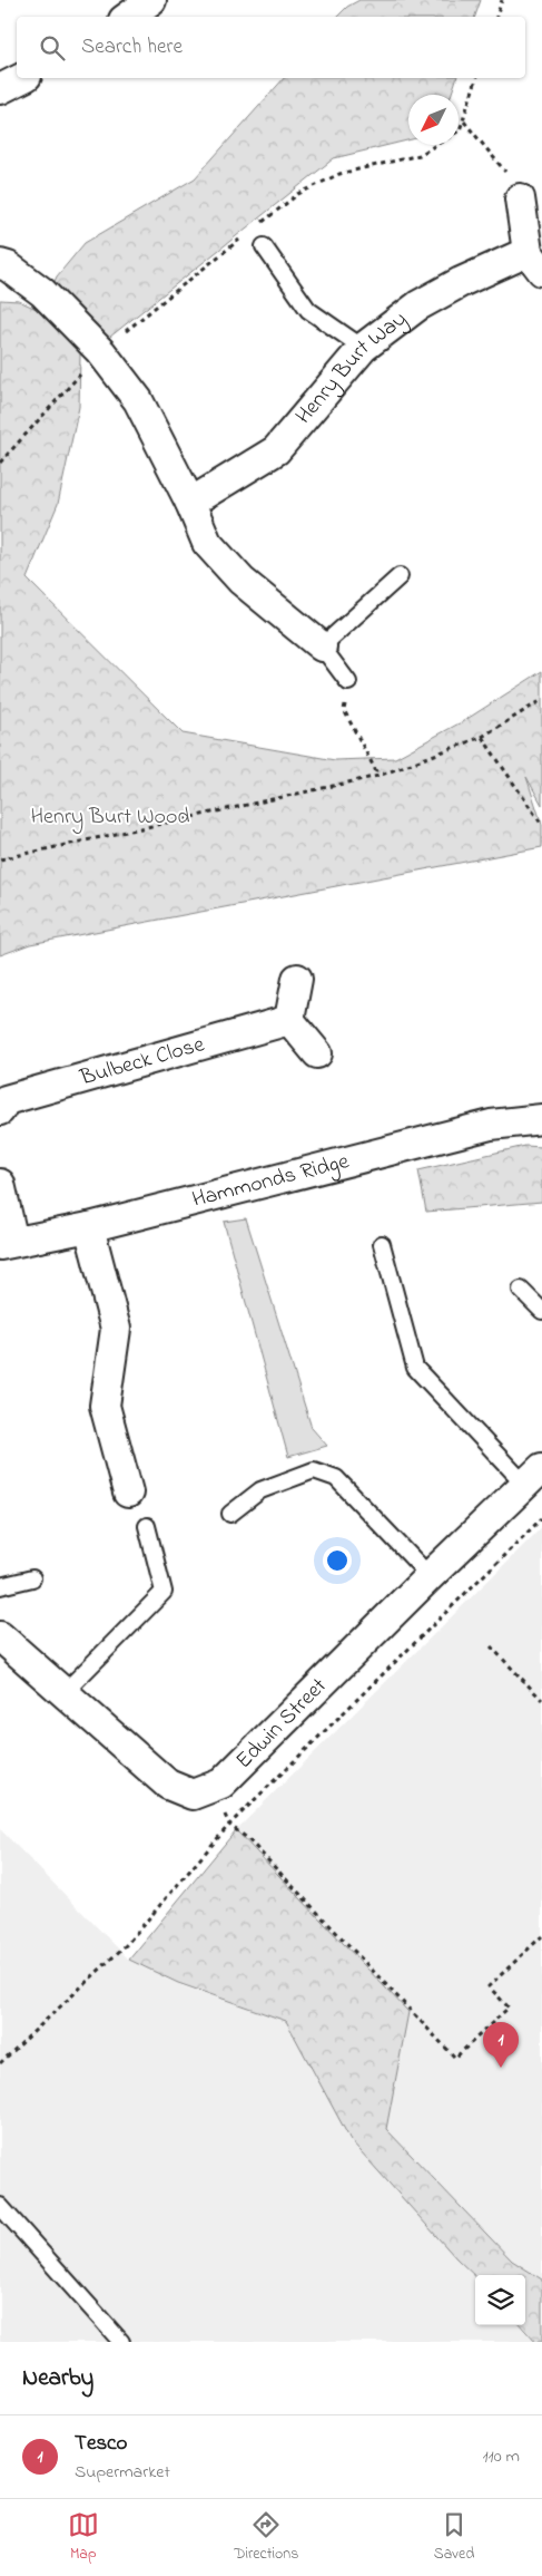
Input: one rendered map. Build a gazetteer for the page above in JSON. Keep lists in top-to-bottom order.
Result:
{
  "streets": {
    "street": [
      "Henry Burt Way",
      "Bulbeck Close",
      "Hammonds Ridge",
      "Edwin Street"
    ]
  },
  "parks": ["Henry Burt Wood"],
  "north": "bottom left",
  "page": {
    "search": "Search here",
    "pins": "1",
    "heading": "Nearby",
    "list": [
      {
        "mark": "1",
        "name": "Tesco",
        "note": "Supermarket",
        "value": "110 m"
      }
    ],
    "nav": ["Map", "Directions", "Saved"]
  }
}
